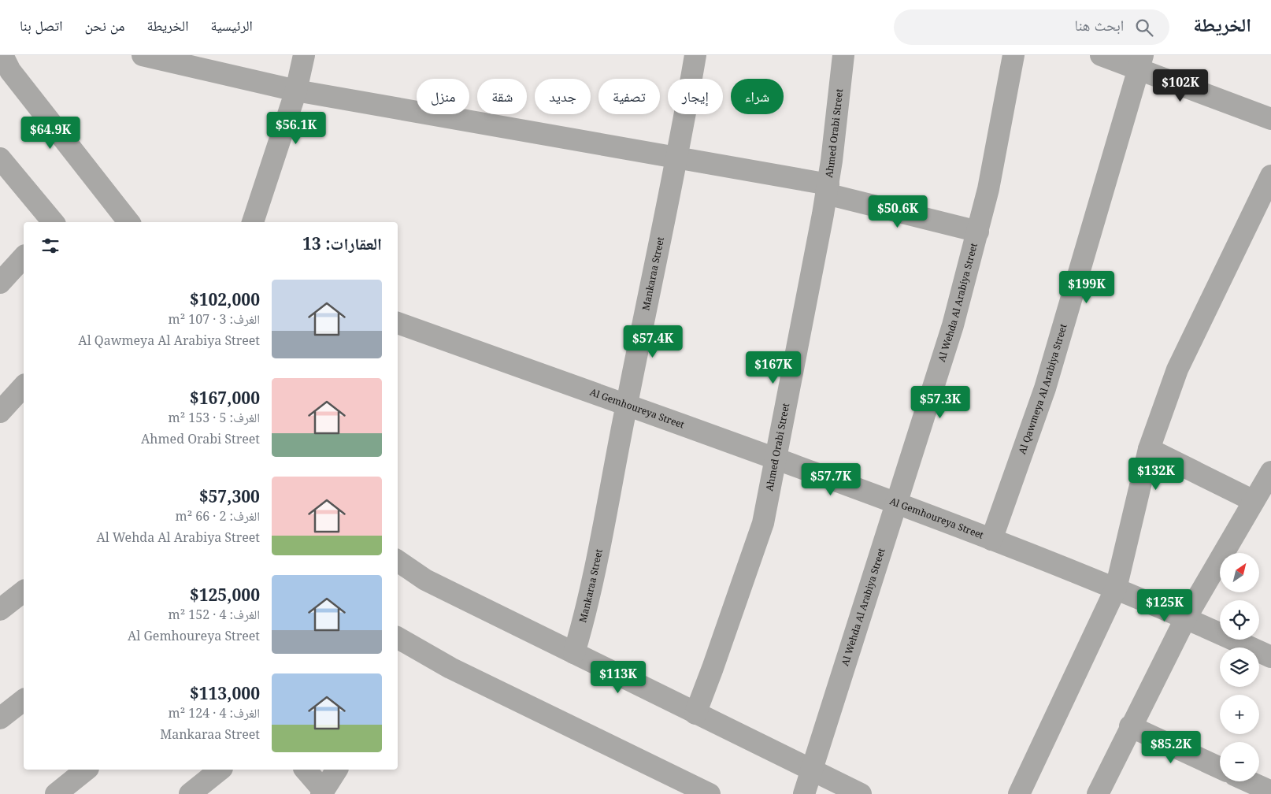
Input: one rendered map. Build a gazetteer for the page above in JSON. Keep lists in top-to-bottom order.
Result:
{
  "streets": {
    "street": [
      "Ahmed Orabi Street",
      "Mankaraa Street",
      "Al Wehda Al Arabiya Street",
      "Al Qawmeya Al Arabiya Street",
      "Al Gemhoureya Street"
    ]
  },
  "crossings": [
    ["Ahmed Orabi Street", "Al Gemhoureya Street"],
    ["Mankaraa Street", "Al Gemhoureya Street"],
    ["Al Wehda Al Arabiya Street", "Al Gemhoureya Street"],
    ["Al Qawmeya Al Arabiya Street", "Al Gemhoureya Street"]
  ],
  "north": "top right",
  "page": {
    "header": "الخريطة",
    "search": "ابحث هنا",
    "nav": [
      "الرئيسية",
      "الخريطة",
      "من نحن",
      "اتصل بنا"
    ],
    "price": [
      "$102K",
      "$56.1K",
      "$64.9K",
      "$50.6K",
      "$199K",
      "$57.4K",
      "$167K",
      "$57.3K",
      "$132K",
      "$57.7K",
      "$125K",
      "$113K",
      "$85.2K"
    ],
    "chip": [
      "شراء",
      "إيجار",
      "تصفية",
      "جديد",
      "شقة",
      "منزل"
    ],
    "heading": "العقارات: 13",
    "list": [
      {
        "name": "$102,000",
        "note": "الغرف: 3 · 107 m² · Al Qawmeya Al Arabiya Street"
      },
      {
        "name": "$167,000",
        "note": "الغرف: 5 · 153 m² · Ahmed Orabi Street"
      },
      {
        "name": "$57,300",
        "note": "الغرف: 2 · 66 m² · Al Wehda Al Arabiya Street"
      },
      {
        "name": "$125,000",
        "note": "الغرف: 4 · 152 m² · Al Gemhoureya Street"
      },
      {
        "name": "$113,000",
        "note": "الغرف: 4 · 124 m² · Mankaraa Street"
      }
    ],
    "map_buttons": ["+", "−"]
  }
}
